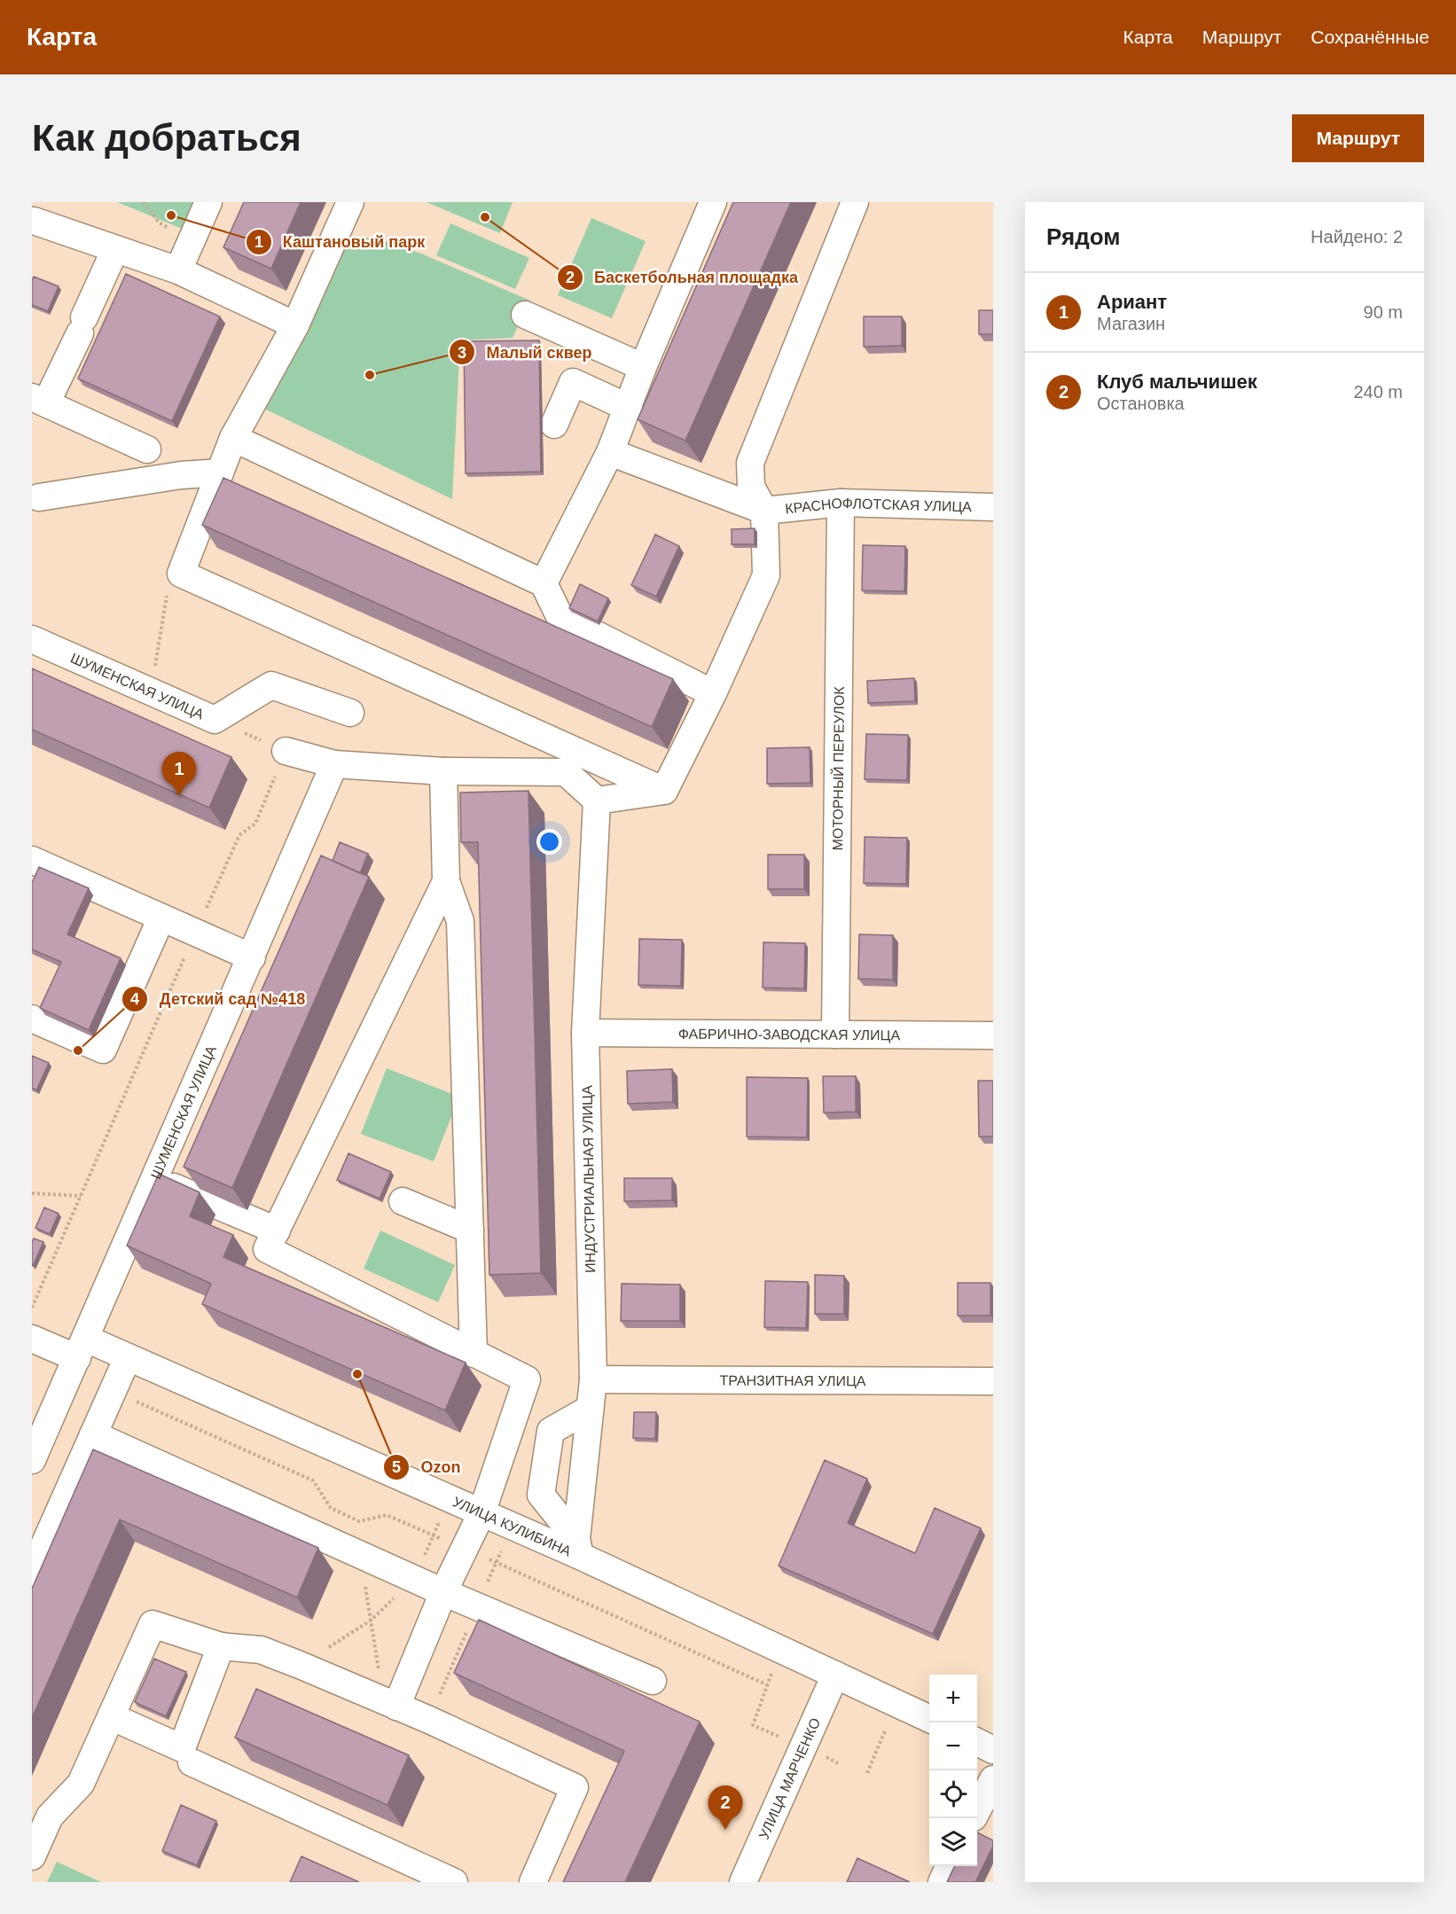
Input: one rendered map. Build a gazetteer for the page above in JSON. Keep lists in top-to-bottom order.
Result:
{
  "streets": {
    "street": [
      "КРАСНОФЛОТСКАЯ УЛИЦА",
      "ШУМЕНСКАЯ УЛИЦА",
      "МОТОРНЫЙ ПЕРЕУЛОК",
      "ФАБРИЧНО-ЗАВОДСКАЯ УЛИЦА",
      "ИНДУСТРИАЛЬНАЯ УЛИЦА",
      "ТРАНЗИТНАЯ УЛИЦА",
      "УЛИЦА КУЛИБИНА",
      "УЛИЦА МАРЧЕНКО"
    ]
  },
  "crossings": [
    ["КРАСНОФЛОТСКАЯ УЛИЦА", "МОТОРНЫЙ ПЕРЕУЛОК"],
    ["ШУМЕНСКАЯ УЛИЦА", "УЛИЦА КУЛИБИНА"],
    ["МОТОРНЫЙ ПЕРЕУЛОК", "ФАБРИЧНО-ЗАВОДСКАЯ УЛИЦА"],
    ["ФАБРИЧНО-ЗАВОДСКАЯ УЛИЦА", "ИНДУСТРИАЛЬНАЯ УЛИЦА"],
    ["ИНДУСТРИАЛЬНАЯ УЛИЦА", "ТРАНЗИТНАЯ УЛИЦА"],
    ["ИНДУСТРИАЛЬНАЯ УЛИЦА", "УЛИЦА КУЛИБИНА"],
    ["УЛИЦА КУЛИБИНА", "УЛИЦА МАРЧЕНКО"]
  ],
  "places": [
    "Каштановый парк",
    "Баскетбольная площадка",
    "Малый сквер",
    "Детский сад №418",
    "Ozon"
  ],
  "page": {
    "header": "Карта",
    "nav": ["Карта", "Маршрут", "Сохранённые"],
    "buttons": "Маршрут",
    "title": "Как добраться",
    "heading": ["Рядом", "Найдено: 2"],
    "list": [
      {
        "mark": "1",
        "name": "Ариант",
        "note": "Магазин",
        "value": "90 m"
      },
      {
        "mark": "2",
        "name": "Клуб мальчишек",
        "note": "Остановка",
        "value": "240 m"
      }
    ],
    "pins": ["1", "2"],
    "map_buttons": ["+", "−"]
  }
}
